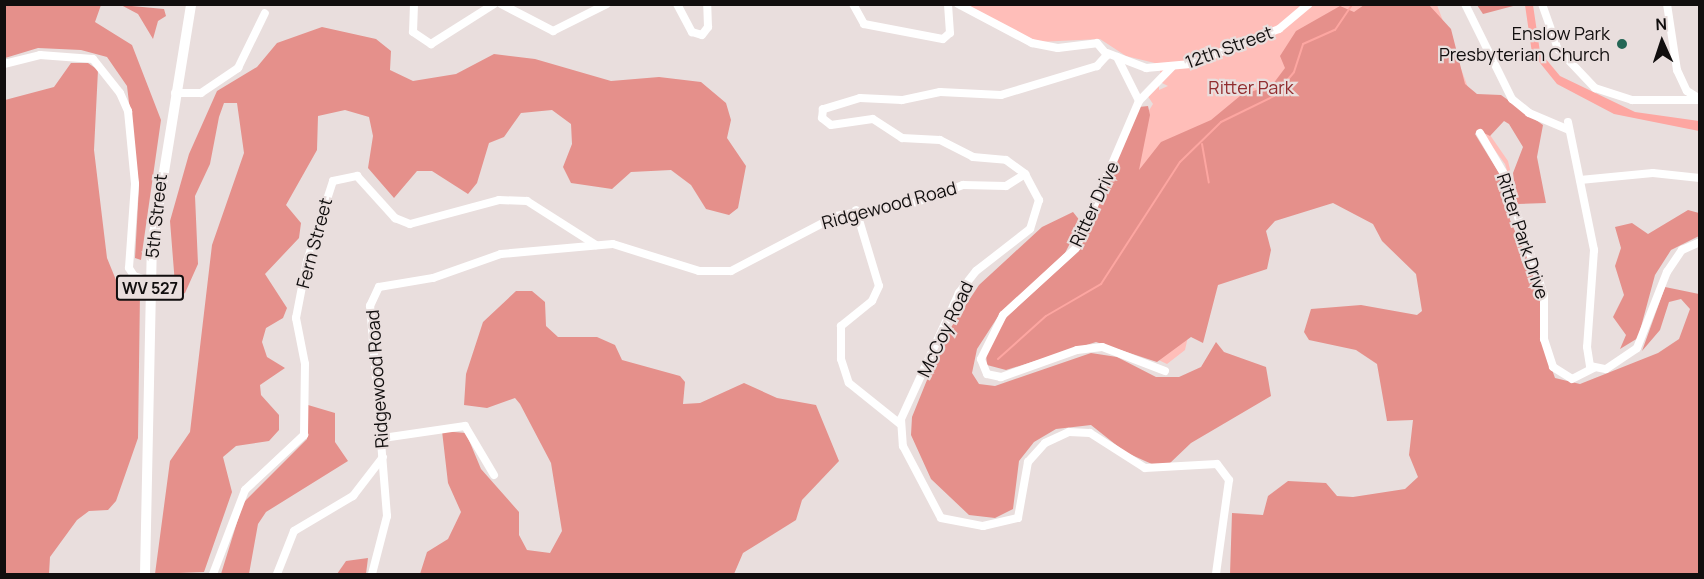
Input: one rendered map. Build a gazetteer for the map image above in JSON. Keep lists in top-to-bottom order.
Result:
{
  "streets": {
    "main road": ["5th Street", "WV 527"],
    "street": [
      "12th Street",
      "Ritter Drive",
      "Ridgewood Road",
      "Ritter Park Drive",
      "Fern Street",
      "McCoy Road"
    ]
  },
  "crossings": [
    ["12th Street", "Ritter Drive"],
    ["Ridgewood Road", "Fern Street"],
    ["Ridgewood Road", "McCoy Road"]
  ],
  "parks": ["Ritter Park"],
  "places": ["Enslow Park Presbyterian Church"],
  "north": "top"
}
